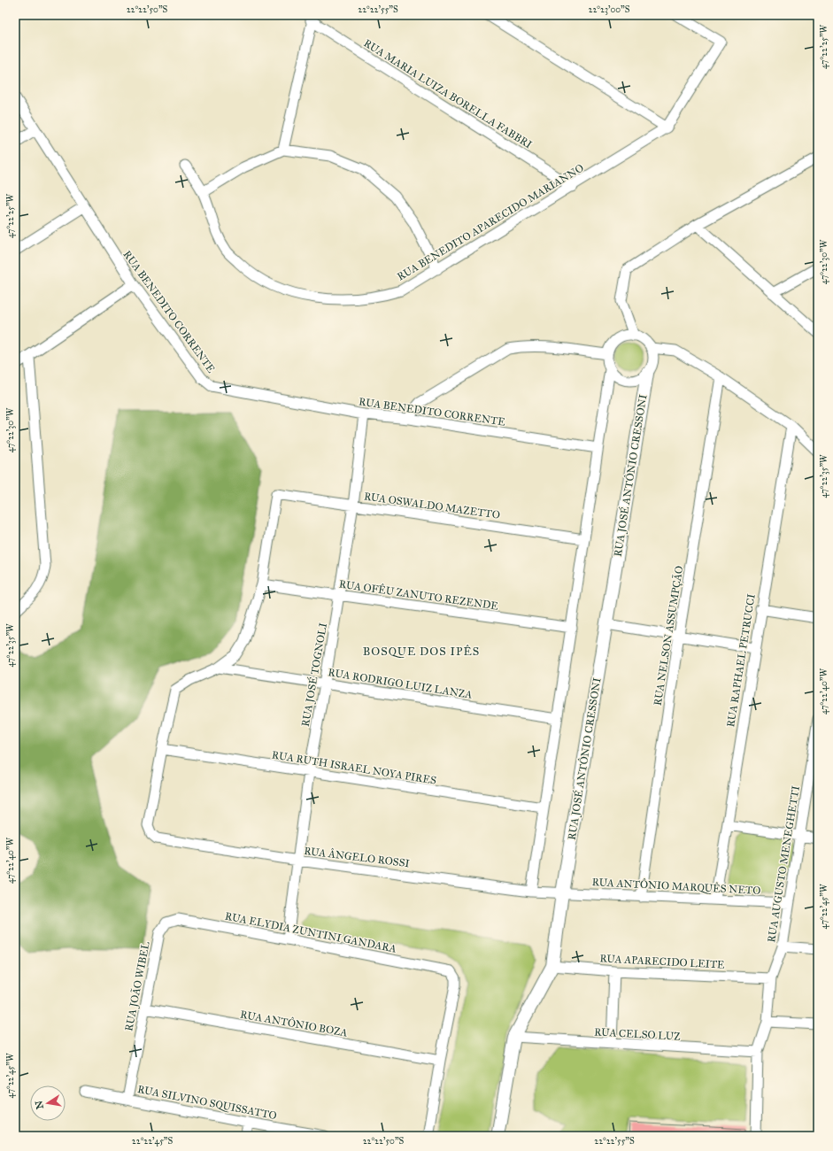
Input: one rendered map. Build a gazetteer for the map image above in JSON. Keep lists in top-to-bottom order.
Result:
{
  "streets": {
    "street": [
      "RUA MARIA LUIZA BORELLA FABBRI",
      "RUA BENEDITO APARECIDO MARIANNO",
      "RUA BENEDITO CORRENTE",
      "RUA JOSÉ ANTÔNIO CRESSONI",
      "RUA OSWALDO MAZETTO",
      "RUA OFÊU ZANUTO REZENDE",
      "RUA NELSON ASSUMPÇÃO",
      "RUA RAPHAEL PETRUCCI",
      "RUA JOSÉ TOGNOLI",
      "RUA RODRIGO LUIZ LANZA",
      "RUA RUTH ISRAEL NOYA PIRES",
      "RUA ÂNGELO ROSSI",
      "RUA AUGUSTO MENEGHETTI",
      "RUA ANTÔNIO MARQUÊS NETO",
      "RUA ELYDIA ZUNTINI GANDARA",
      "RUA APARECIDO LEITE",
      "RUA JOÃO WIBEL",
      "RUA ANTÔNIO BOZA",
      "RUA CELSO LUZ",
      "RUA SILVINO SQUISSATTO"
    ]
  },
  "crossings": [
    ["RUA MARIA LUIZA BORELLA FABBRI", "RUA BENEDITO APARECIDO MARIANNO"],
    ["RUA BENEDITO CORRENTE", "RUA JOSÉ TOGNOLI"],
    ["RUA JOSÉ ANTÔNIO CRESSONI", "RUA ÂNGELO ROSSI"],
    ["RUA JOSÉ ANTÔNIO CRESSONI", "RUA ANTÔNIO MARQUÊS NETO"],
    ["RUA JOSÉ ANTÔNIO CRESSONI", "RUA APARECIDO LEITE"],
    ["RUA JOSÉ ANTÔNIO CRESSONI", "RUA CELSO LUZ"],
    ["RUA OSWALDO MAZETTO", "RUA OFÊU ZANUTO REZENDE"],
    ["RUA OSWALDO MAZETTO", "RUA JOSÉ TOGNOLI"],
    ["RUA OFÊU ZANUTO REZENDE", "RUA JOSÉ TOGNOLI"],
    ["RUA NELSON ASSUMPÇÃO", "RUA ANTÔNIO MARQUÊS NETO"],
    ["RUA RAPHAEL PETRUCCI", "RUA ANTÔNIO MARQUÊS NETO"],
    ["RUA JOSÉ TOGNOLI", "RUA RODRIGO LUIZ LANZA"],
    ["RUA JOSÉ TOGNOLI", "RUA RUTH ISRAEL NOYA PIRES"],
    ["RUA JOSÉ TOGNOLI", "RUA ÂNGELO ROSSI"],
    ["RUA JOSÉ TOGNOLI", "RUA ELYDIA ZUNTINI GANDARA"],
    ["RUA RUTH ISRAEL NOYA PIRES", "RUA ÂNGELO ROSSI"],
    ["RUA ÂNGELO ROSSI", "RUA ANTÔNIO MARQUÊS NETO"],
    ["RUA AUGUSTO MENEGHETTI", "RUA ANTÔNIO MARQUÊS NETO"],
    ["RUA AUGUSTO MENEGHETTI", "RUA APARECIDO LEITE"],
    ["RUA AUGUSTO MENEGHETTI", "RUA CELSO LUZ"],
    ["RUA ELYDIA ZUNTINI GANDARA", "RUA JOÃO WIBEL"],
    ["RUA ELYDIA ZUNTINI GANDARA", "RUA ANTÔNIO BOZA"],
    ["RUA JOÃO WIBEL", "RUA ANTÔNIO BOZA"],
    ["RUA JOÃO WIBEL", "RUA SILVINO SQUISSATTO"]
  ],
  "districts": ["BOSQUE DOS IPÊS"],
  "north": "left",
  "coordinates": [
    "22°22'50\"S",
    "22°22'55\"S",
    "22°23'00\"S",
    "47°22'25\"W",
    "47°22'30\"W",
    "47°22'35\"W",
    "47°22'40\"W",
    "47°22'45\"W",
    "22°22'45\"S"
  ]
}
